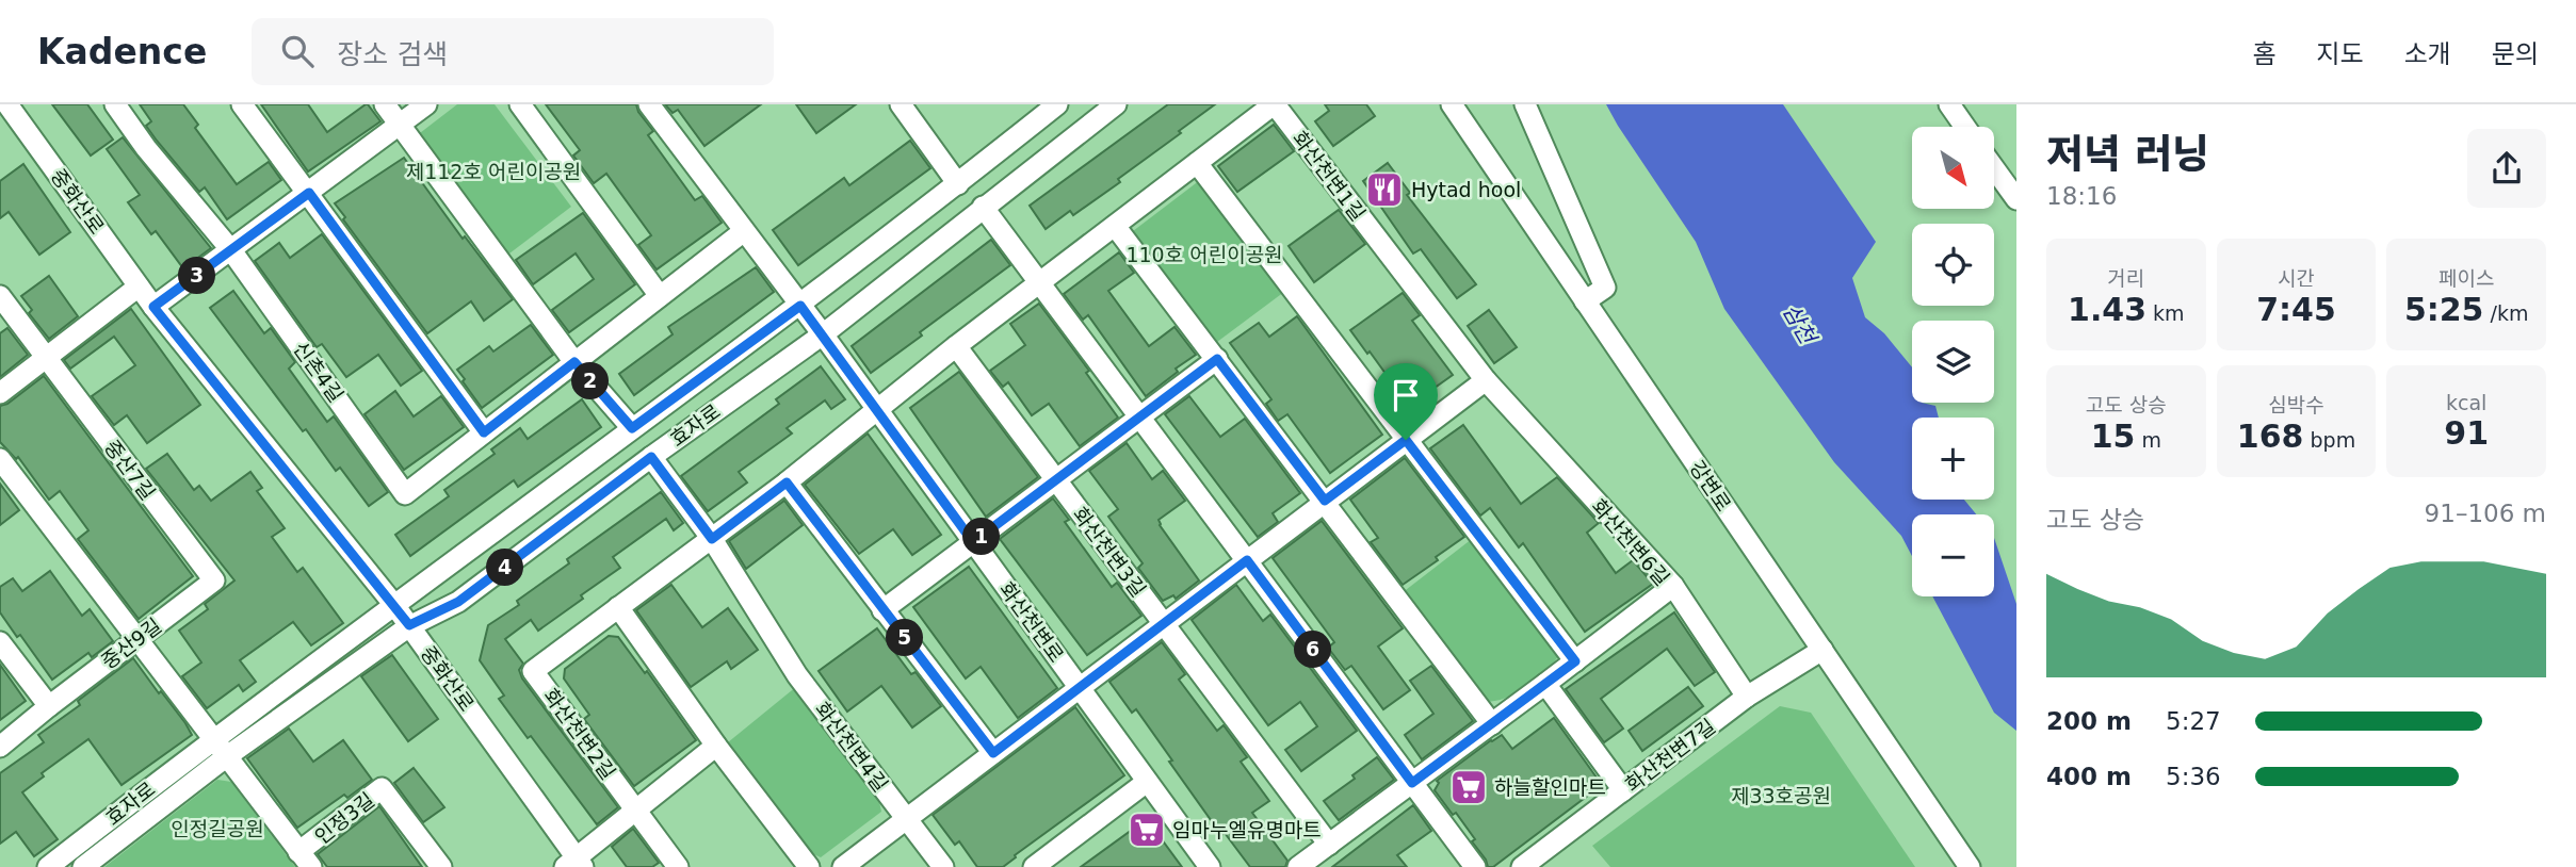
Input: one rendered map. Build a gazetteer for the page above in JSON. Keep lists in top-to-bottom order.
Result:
{
  "streets": {
    "street": [
      "화산천변1길",
      "중화산로",
      "신촌4길",
      "효자로",
      "중산7길",
      "강변로",
      "화산천변6길",
      "화산천변3길",
      "화산천변로",
      "중산9길",
      "화산천변2길",
      "화산천변4길",
      "화산천변7길",
      "인정3길"
    ]
  },
  "crossings": [
    ["화산천변1길", "화산천변6길"],
    ["화산천변1길", "화산천변로"],
    ["화산천변1길", "화산천변2길"],
    ["중화산로", "효자로"],
    ["효자로", "화산천변로"],
    ["중산7길", "중산9길"],
    ["강변로", "화산천변7길"],
    ["화산천변6길", "화산천변3길"],
    ["화산천변로", "화산천변2길"],
    ["화산천변2길", "화산천변4길"]
  ],
  "water": ["삼천"],
  "parks": [
    "제112호 어린이공원",
    "110호 어린이공원",
    "제33호공원",
    "인정길공원"
  ],
  "places": {
    "restaurant": ["Hytad hool"],
    "supermarket": ["하늘할인마트", "임마누엘유명마트"]
  },
  "north": "bottom right",
  "page": {
    "header": "Kadence",
    "search": "장소 검색",
    "nav": [
      "홈",
      "지도",
      "소개",
      "문의"
    ],
    "heading": ["저녁 러닝", "18:16"],
    "map_buttons": ["+", "−"],
    "stats": [
      ["거리", "1.43 km"],
      ["시간", "7:45"],
      ["페이스", "5:25 /km"],
      ["고도 상승", "15 m"],
      ["심박수", "168 bpm"],
      ["kcal", "91"]
    ],
    "pins": [
      "3",
      "2",
      "1",
      "4",
      "5",
      "6"
    ],
    "chart": ["고도 상승", "91–106 m"],
    "list": [
      {
        "name": "200 m",
        "note": "5:27"
      },
      {
        "name": "400 m",
        "note": "5:36"
      }
    ]
  }
}
